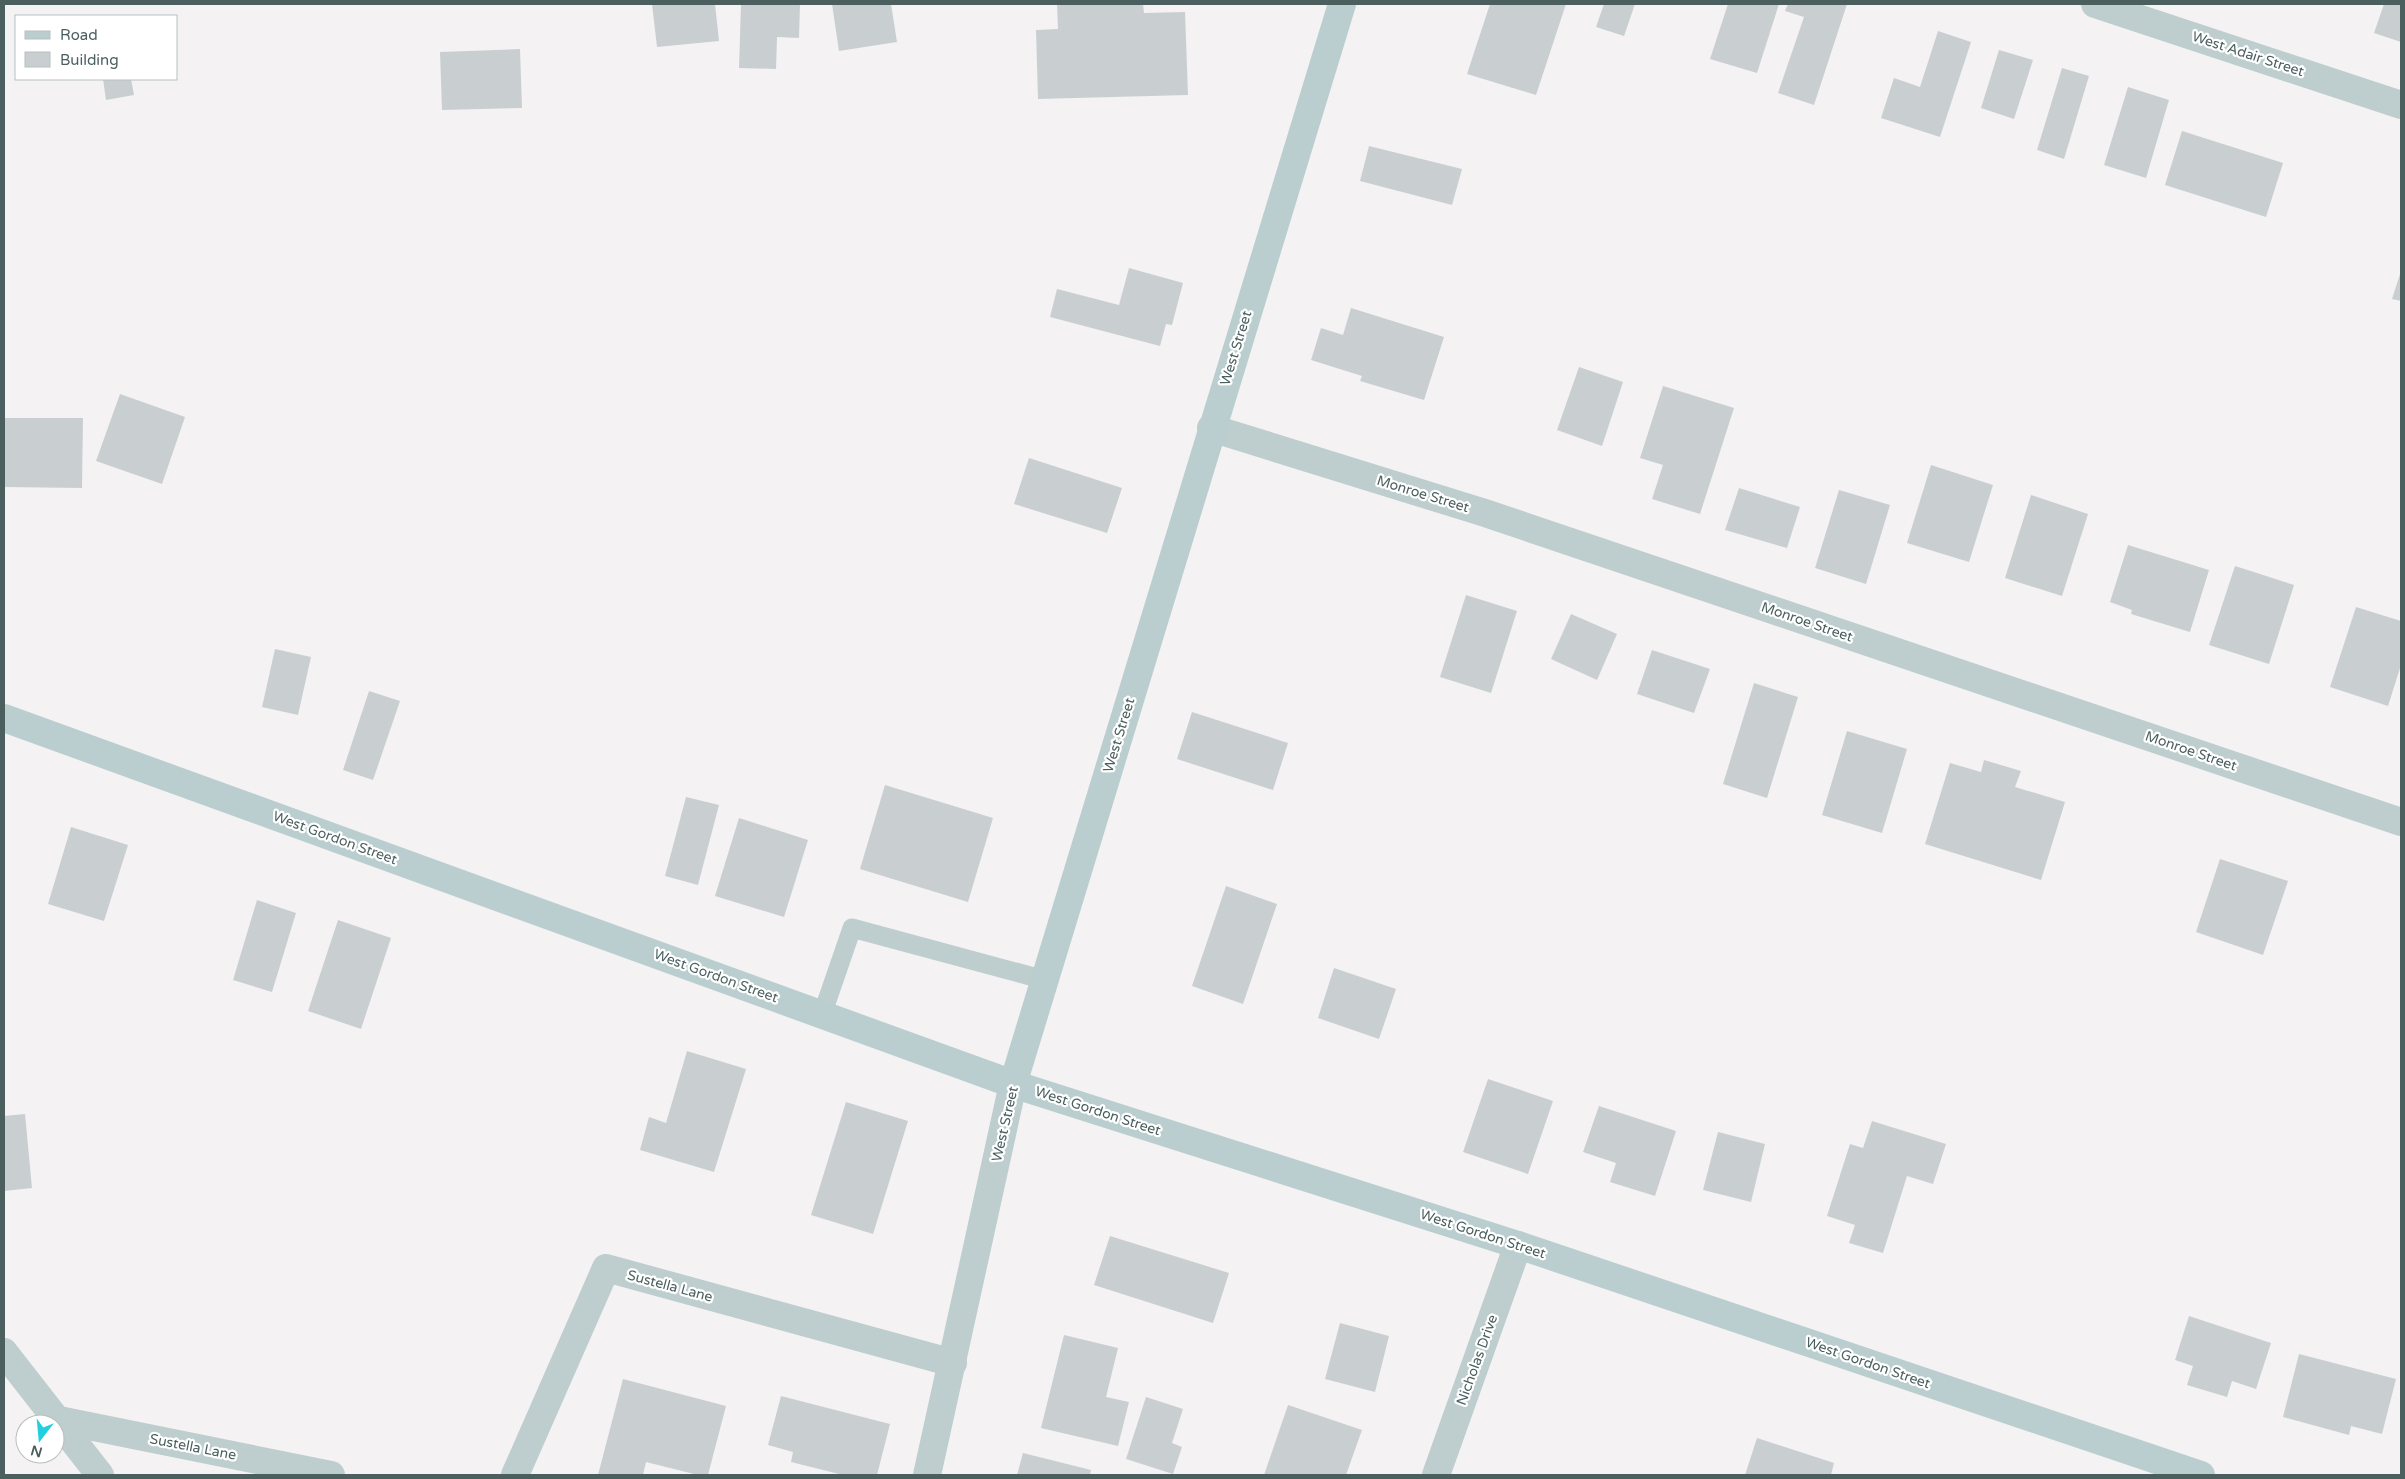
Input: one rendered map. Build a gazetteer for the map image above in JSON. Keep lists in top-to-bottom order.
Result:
{
  "streets": {
    "street": [
      "West Adair Street",
      "West Street",
      "Monroe Street",
      "West Gordon Street",
      "Sustella Lane",
      "Nicholas Drive"
    ]
  },
  "crossings": [
    ["West Street", "Monroe Street"],
    ["West Street", "West Gordon Street"],
    ["West Street", "Sustella Lane"],
    ["West Gordon Street", "Nicholas Drive"]
  ],
  "legend": ["Road", "Building"],
  "north": "bottom"
}
